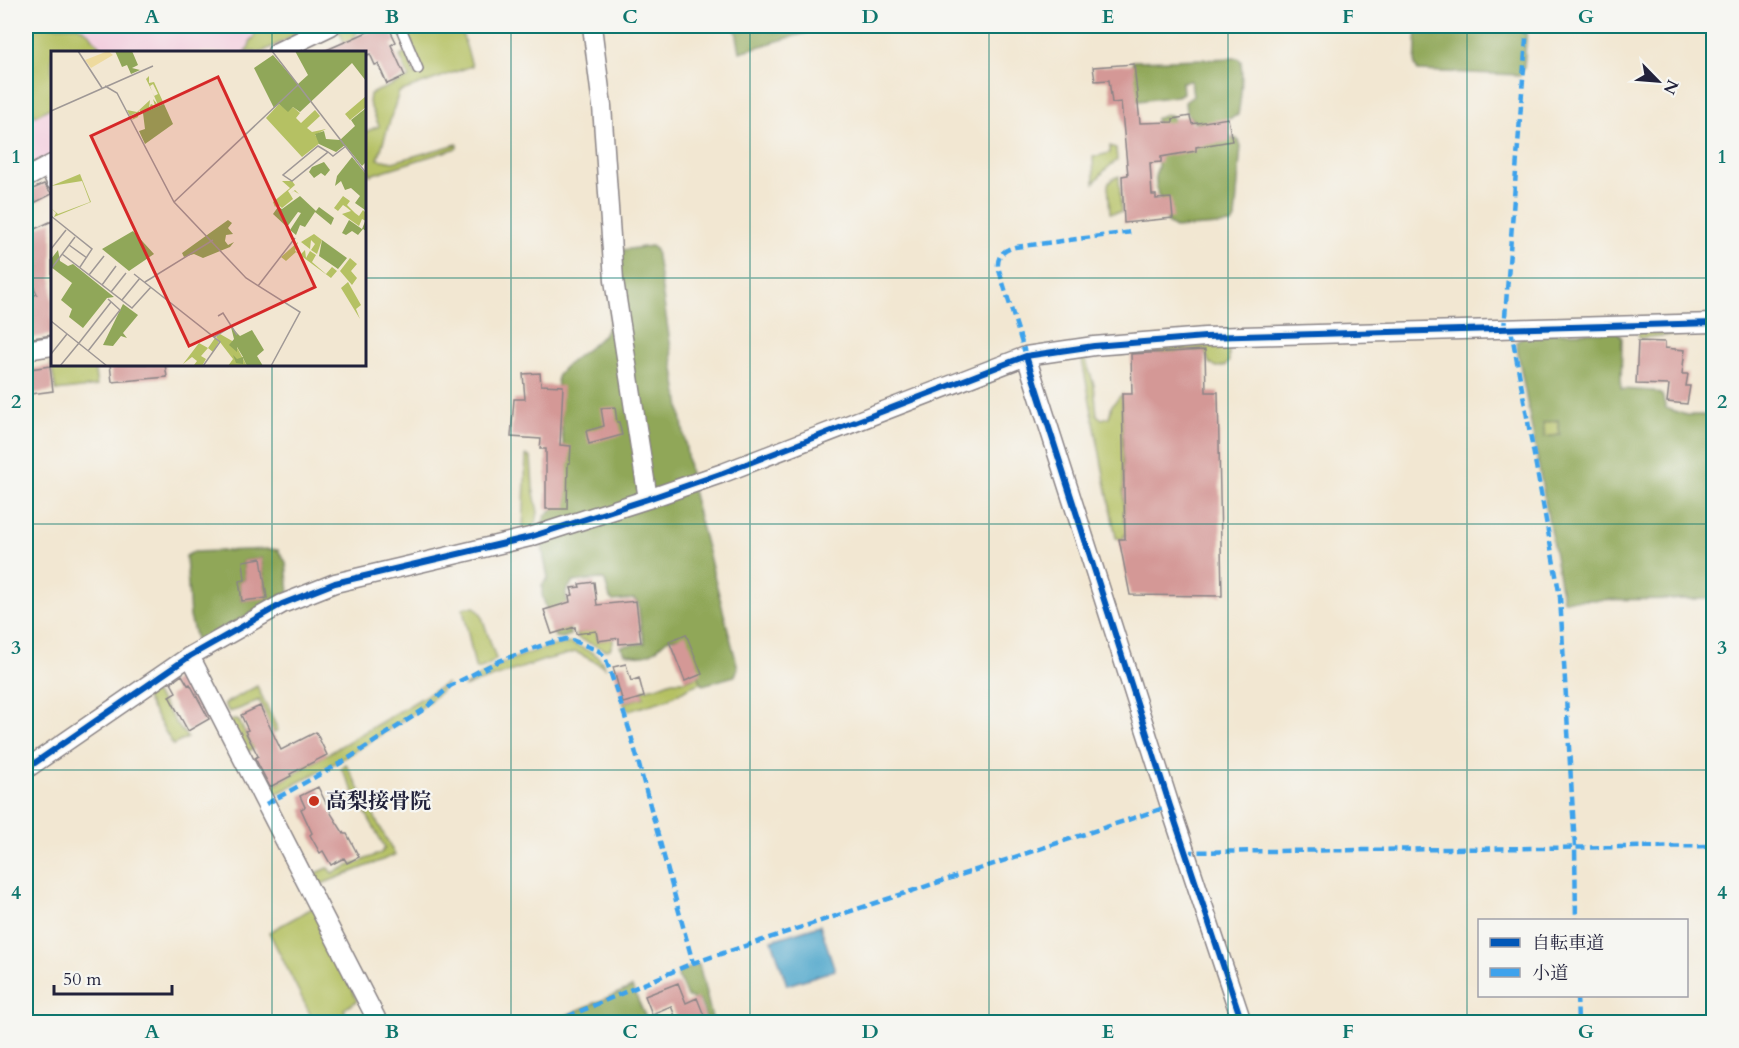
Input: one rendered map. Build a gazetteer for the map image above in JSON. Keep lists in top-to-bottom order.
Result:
{
  "places": ["高梨接骨院"],
  "legend": ["自転車道", "小道"],
  "scale_bar": "50 m",
  "north": "bottom right",
  "grid": {
    "columns": [
      "A",
      "B",
      "C",
      "D",
      "E",
      "F",
      "G"
    ],
    "rows": [
      "1",
      "2",
      "3",
      "4"
    ]
  }
}
